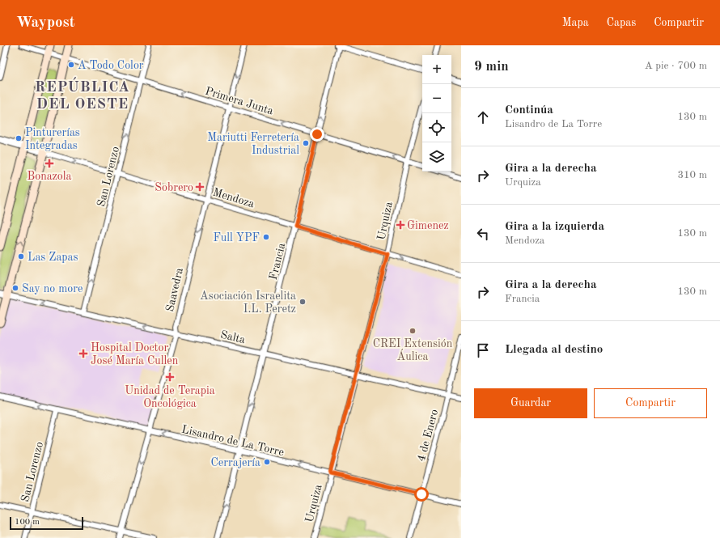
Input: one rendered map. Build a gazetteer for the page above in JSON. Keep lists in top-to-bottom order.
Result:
{
  "streets": {
    "street": [
      "Primera Junta",
      "San Lorenzo",
      "Mendoza",
      "Urquiza",
      "Francia",
      "Saavedra",
      "Salta",
      "4 de Enero",
      "Lisandro de La Torre"
    ]
  },
  "crossings": [
    ["Primera Junta", "San Lorenzo"],
    ["Primera Junta", "Urquiza"],
    ["Primera Junta", "Francia"],
    ["Primera Junta", "Saavedra"],
    ["San Lorenzo", "Mendoza"],
    ["San Lorenzo", "Salta"],
    ["San Lorenzo", "Lisandro de La Torre"],
    ["Mendoza", "Urquiza"],
    ["Mendoza", "Francia"],
    ["Mendoza", "Saavedra"],
    ["Urquiza", "Salta"],
    ["Urquiza", "Lisandro de La Torre"],
    ["Francia", "Salta"],
    ["Francia", "Lisandro de La Torre"],
    ["Saavedra", "Salta"],
    ["Saavedra", "Lisandro de La Torre"],
    ["Salta", "4 de Enero"],
    ["4 de Enero", "Lisandro de La Torre"]
  ],
  "one_way": [
    "Primera Junta",
    "San Lorenzo",
    "Francia",
    "Saavedra",
    "Salta",
    "Lisandro de La Torre"
  ],
  "districts": ["REPÚBLICA DEL OESTE"],
  "places": {
    "other": [
      "A Todo Color",
      "Pinturerías Integradas",
      "Mariutti Ferretería Industrial",
      "Full YPF",
      "Las Zapas",
      "Say no more",
      "Asociación Israelita I.L. Peretz",
      "CREI Extensión Áulica",
      "Cerrajería"
    ],
    "health": [
      "Bonazola",
      "Sobrero",
      "Gimenez",
      "Hospital Doctor José María Cullen",
      "Unidad de Terapia Oncológica"
    ]
  },
  "scale_bar": "100 m",
  "page": {
    "header": "Waypost",
    "nav": ["Mapa", "Capas", "Compartir"],
    "heading": ["9 min", "A pie · 700 m"],
    "map_buttons": ["+", "−"],
    "list": [
      ["Continúa", "Lisandro de La Torre", "130 m"],
      ["Gira a la derecha", "Urquiza", "310 m"],
      ["Gira a la izquierda", "Mendoza", "130 m"],
      ["Gira a la derecha", "Francia", "130 m"],
      "Llegada al destino"
    ],
    "buttons": ["Guardar", "Compartir"],
    "scale": "100 m"
  }
}
